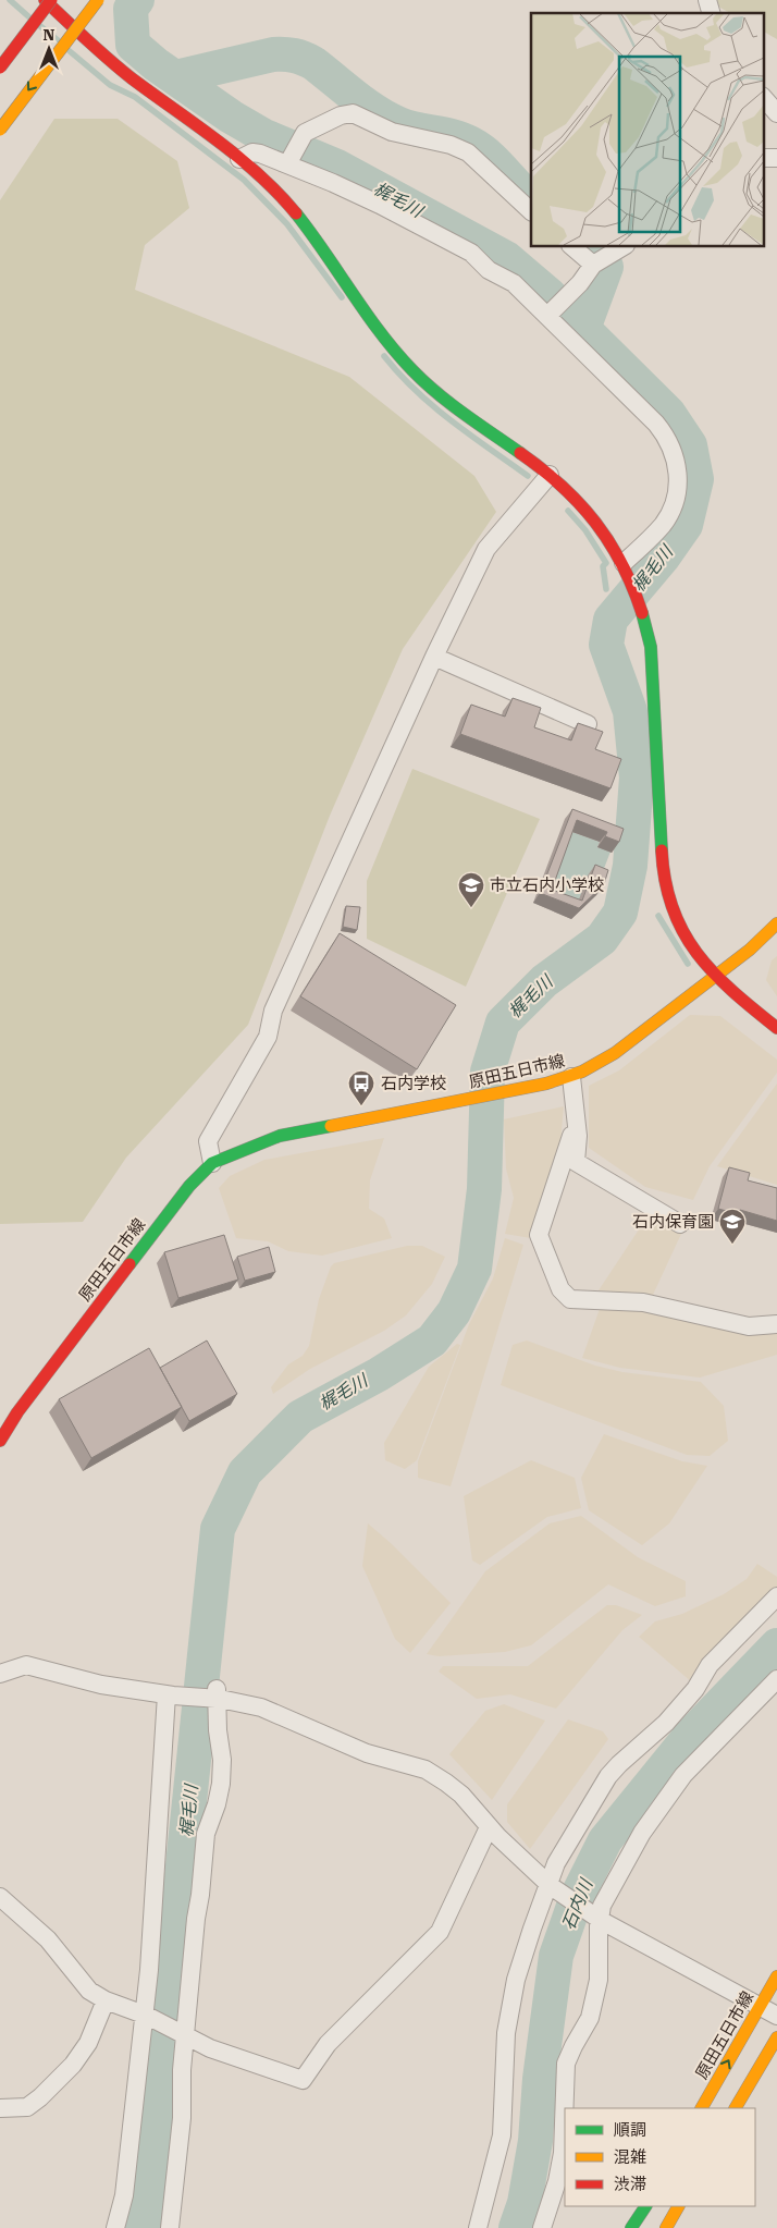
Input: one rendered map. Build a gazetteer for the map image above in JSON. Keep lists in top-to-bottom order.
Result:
{
  "streets": {
    "main road": ["原田五日市線"]
  },
  "water": ["梶毛川", "石内川"],
  "places": {
    "school or university": ["市立石内小学校", "石内保育園"],
    "bus stop": ["石内学校"]
  },
  "legend": ["順調", "混雑", "渋滞"],
  "north": "top"
}
